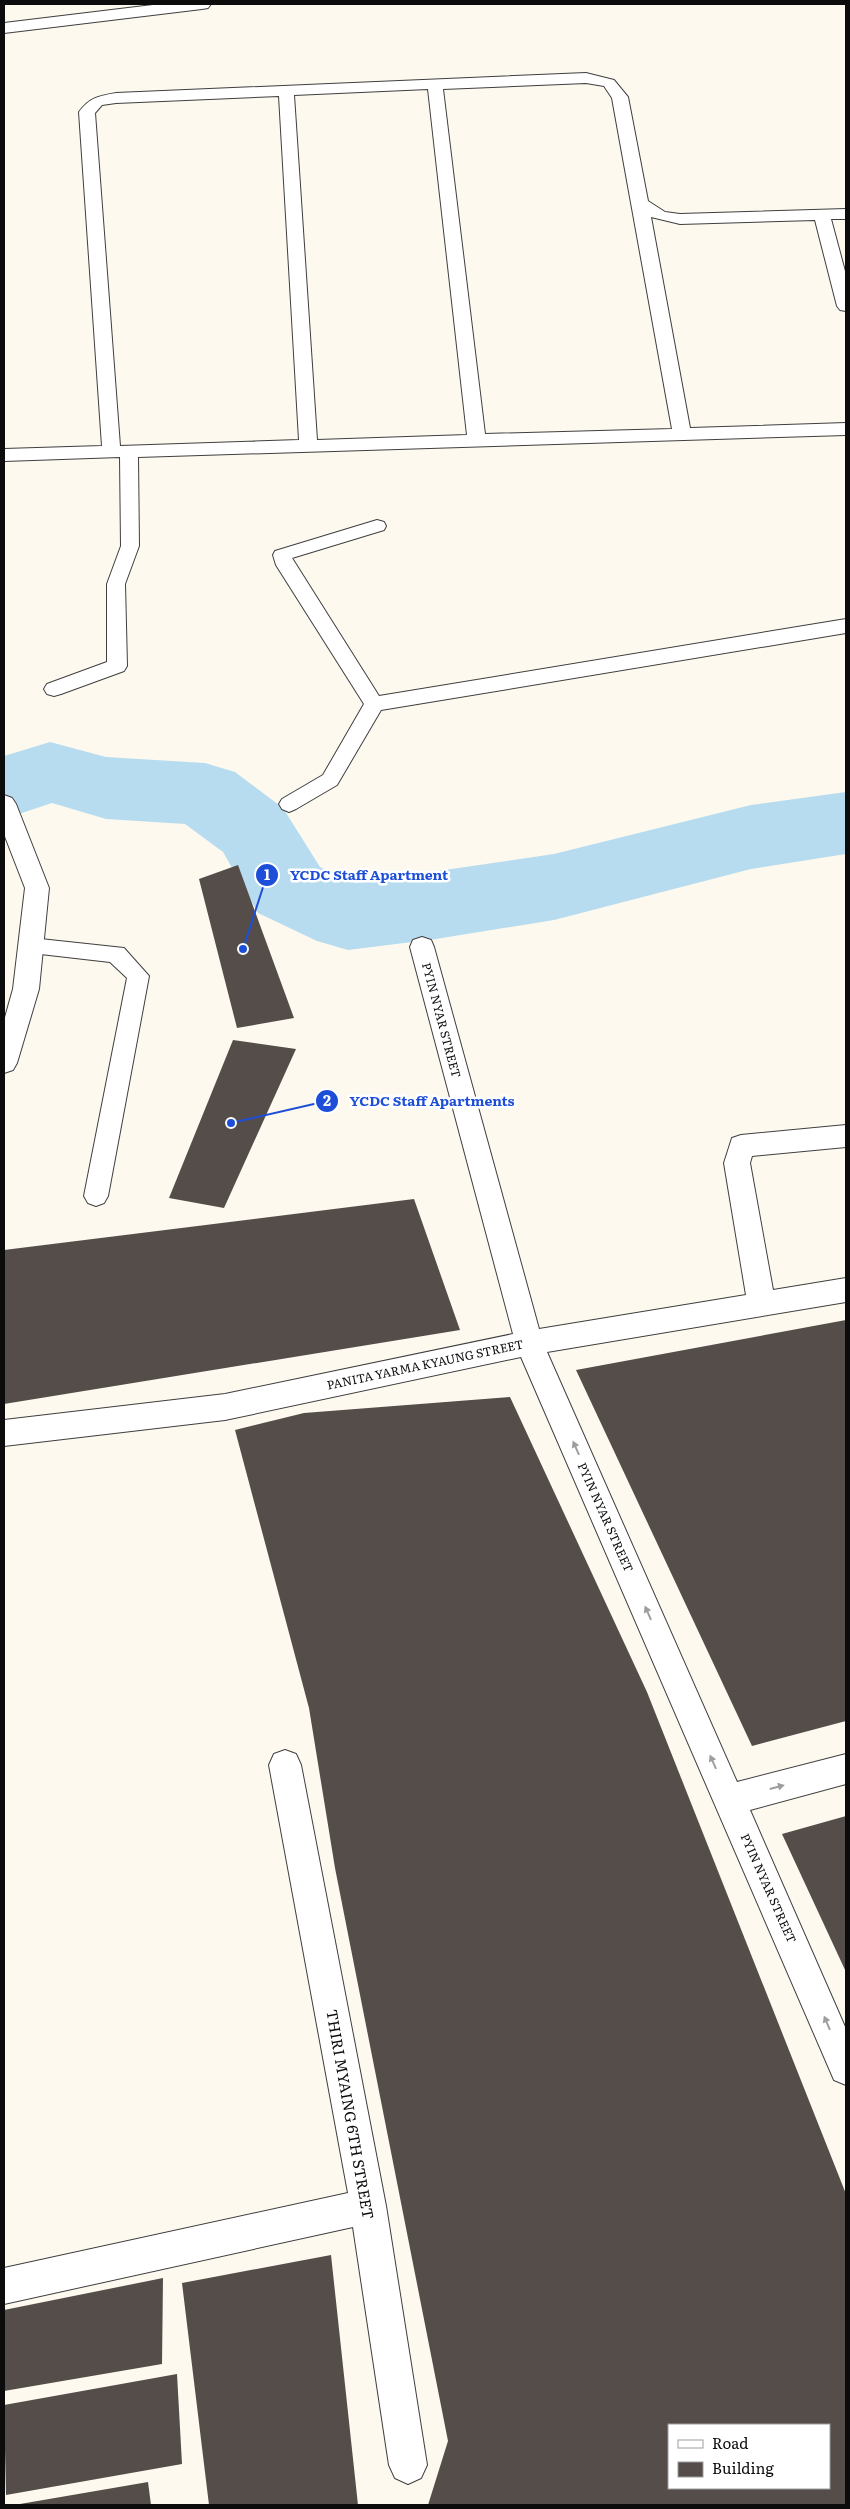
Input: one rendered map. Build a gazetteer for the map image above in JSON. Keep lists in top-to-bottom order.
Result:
{
  "streets": {
    "street": ["PYIN NYAR STREET", "PANITA YARMA KYAUNG STREET", "THIRI MYAING 6TH STREET"]
  },
  "crossings": [
    ["PYIN NYAR STREET", "PANITA YARMA KYAUNG STREET"]
  ],
  "one_way": ["PYIN NYAR STREET"],
  "places": ["YCDC Staff Apartment", "YCDC Staff Apartments"],
  "legend": ["Road", "Building"]
}
